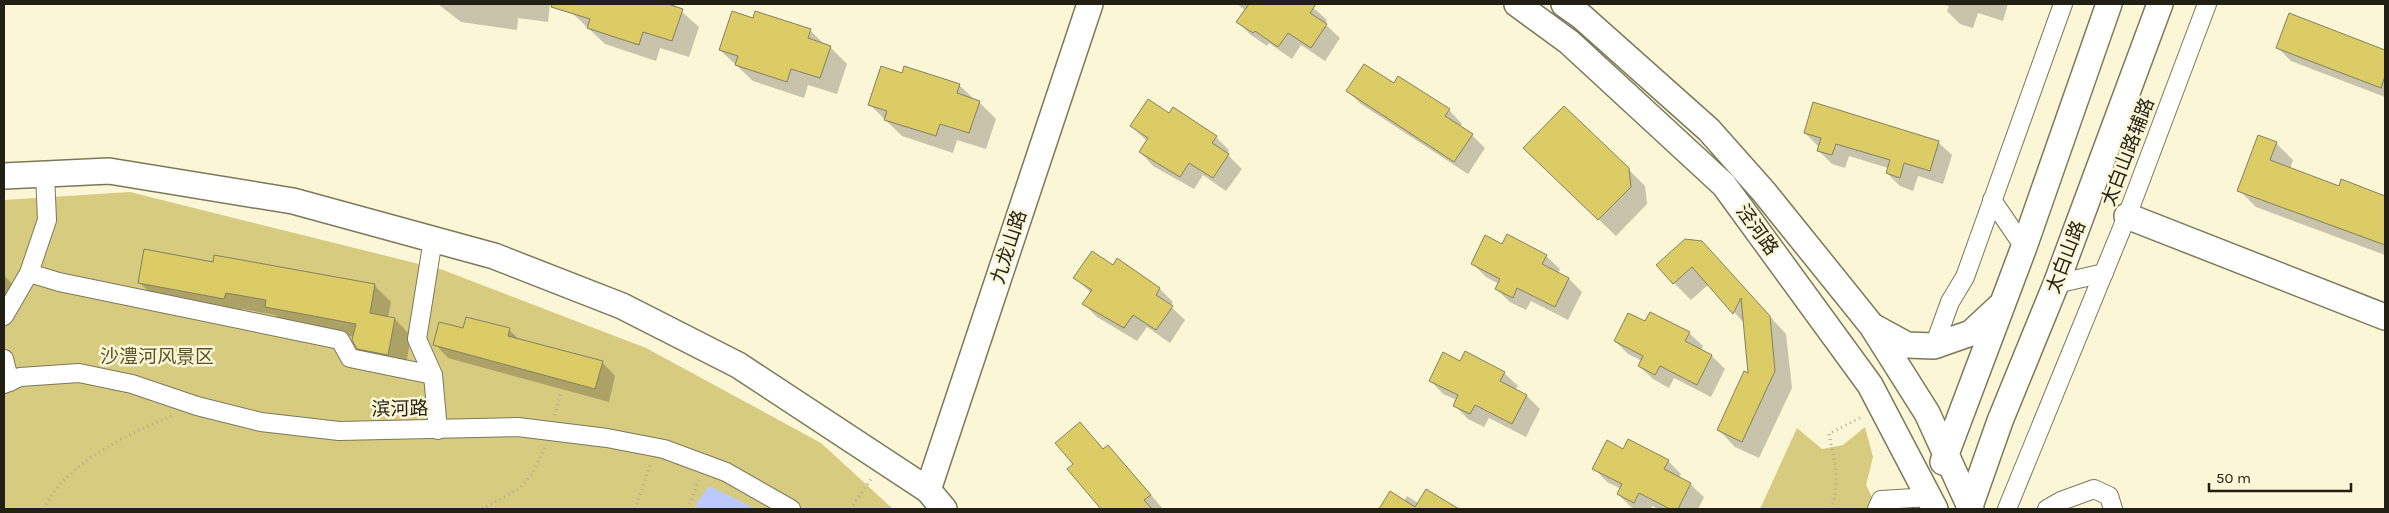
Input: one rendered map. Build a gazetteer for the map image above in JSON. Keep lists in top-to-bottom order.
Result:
{
  "streets": {
    "street": [
      "太白山路辅路",
      "泾河路",
      "九龙山路",
      "太白山路",
      "滨河路"
    ]
  },
  "crossings": [
    ["泾河路", "太白山路"]
  ],
  "parks": ["沙澧河风景区"],
  "scale_bar": "50 m"
}
